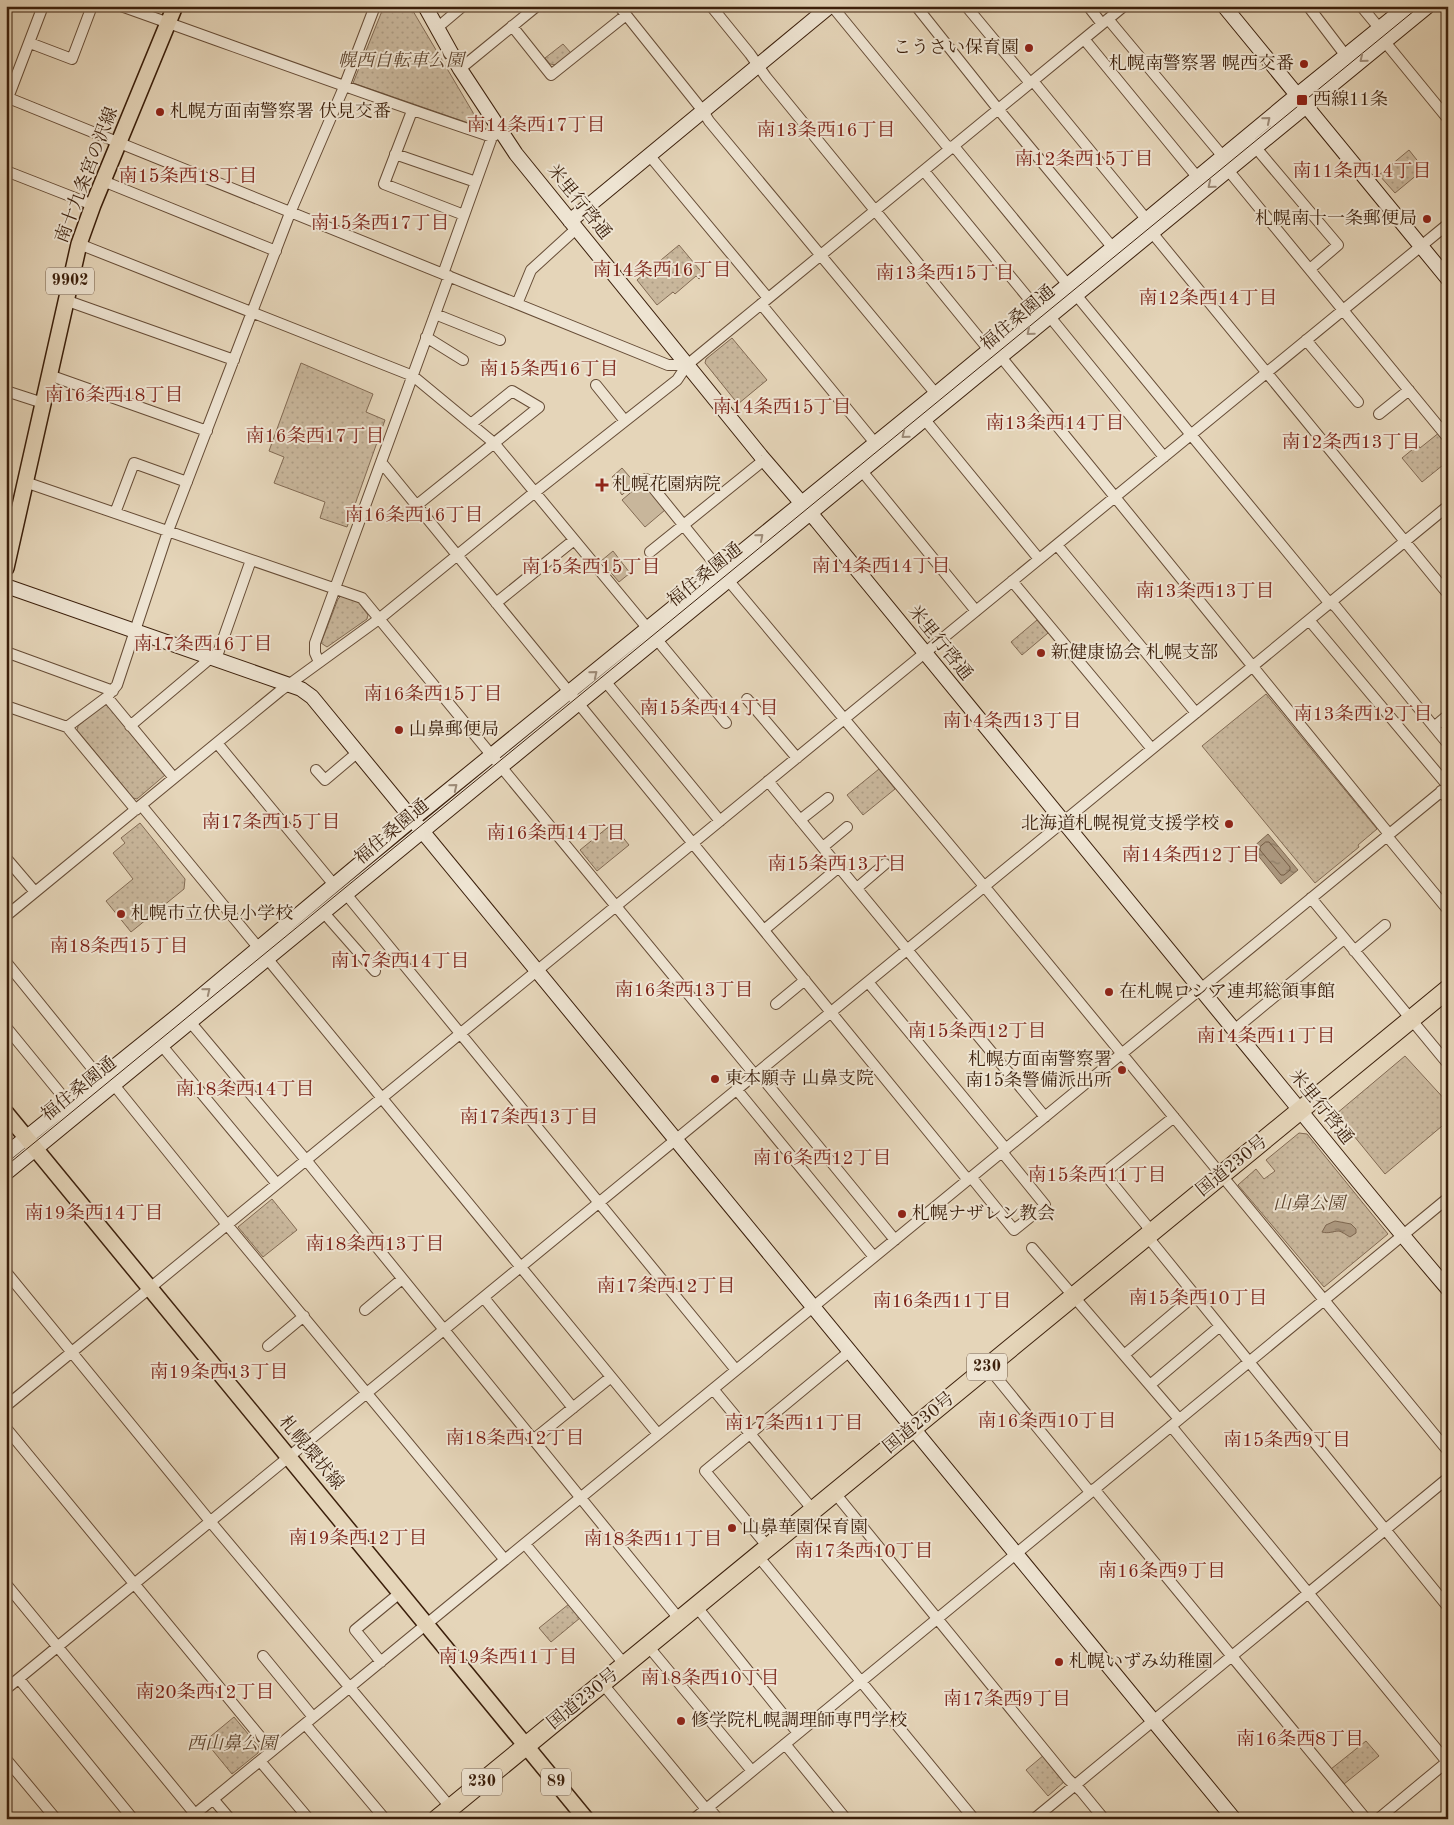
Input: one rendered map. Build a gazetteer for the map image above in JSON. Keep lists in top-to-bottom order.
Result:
{
  "streets": {
    "highway": ["国道230号", "230"],
    "main road": [
      "南十九条宮の沢線",
      "9902",
      "札幌環状線",
      "89"
    ],
    "street": ["米里行啓通", "福住桑園通"]
  },
  "crossings": [
    ["米里行啓通", "福住桑園通"],
    ["米里行啓通", "国道230号"],
    ["福住桑園通", "札幌環状線"],
    ["国道230号", "札幌環状線"]
  ],
  "districts": [
    "南14条西17丁目",
    "南13条西16丁目",
    "南12条西15丁目",
    "南11条西14丁目",
    "南15条西18丁目",
    "南15条西17丁目",
    "南14条西16丁目",
    "南13条西15丁目",
    "南12条西14丁目",
    "南15条西16丁目",
    "南16条西18丁目",
    "南14条西15丁目",
    "南13条西14丁目",
    "南16条西17丁目",
    "南12条西13丁目",
    "南16条西16丁目",
    "南14条西14丁目",
    "南15条西15丁目",
    "南13条西13丁目",
    "南17条西16丁目",
    "南16条西15丁目",
    "南15条西14丁目",
    "南13条西12丁目",
    "南14条西13丁目",
    "南17条西15丁目",
    "南16条西14丁目",
    "南14条西12丁目",
    "南15条西13丁目",
    "南18条西15丁目",
    "南17条西14丁目",
    "南16条西13丁目",
    "南15条西12丁目",
    "南14条西11丁目",
    "南18条西14丁目",
    "南17条西13丁目",
    "南16条西12丁目",
    "南15条西11丁目",
    "南19条西14丁目",
    "南18条西13丁目",
    "南17条西12丁目",
    "南15条西10丁目",
    "南16条西11丁目",
    "南19条西13丁目",
    "南16条西10丁目",
    "南17条西11丁目",
    "南18条西12丁目",
    "南15条西9丁目",
    "南19条西12丁目",
    "南18条西11丁目",
    "南17条西10丁目",
    "南16条西9丁目",
    "南19条西11丁目",
    "南18条西10丁目",
    "南20条西12丁目",
    "南17条西9丁目",
    "南16条西8丁目"
  ],
  "parks": ["幌西自転車公園", "山鼻公園", "西山鼻公園"],
  "places": {
    "other": [
      "こうさい保育園",
      "札幌南警察署 幌西交番",
      "札幌方面南警察署 伏見交番",
      "札幌南十一条郵便局",
      "新健康協会 札幌支部",
      "山鼻郵便局",
      "北海道札幌視覚支援学校",
      "札幌市立伏見小学校",
      "在札幌ロシア連邦総領事館",
      "札幌方面南警察署 南15条警備派出所",
      "東本願寺 山鼻支院",
      "札幌ナザレン教会",
      "山鼻華園保育園",
      "札幌いずみ幼稚園",
      "修学院札幌調理師専門学校"
    ],
    "transit": ["西線11条"],
    "health": ["札幌花園病院"]
  }
}
